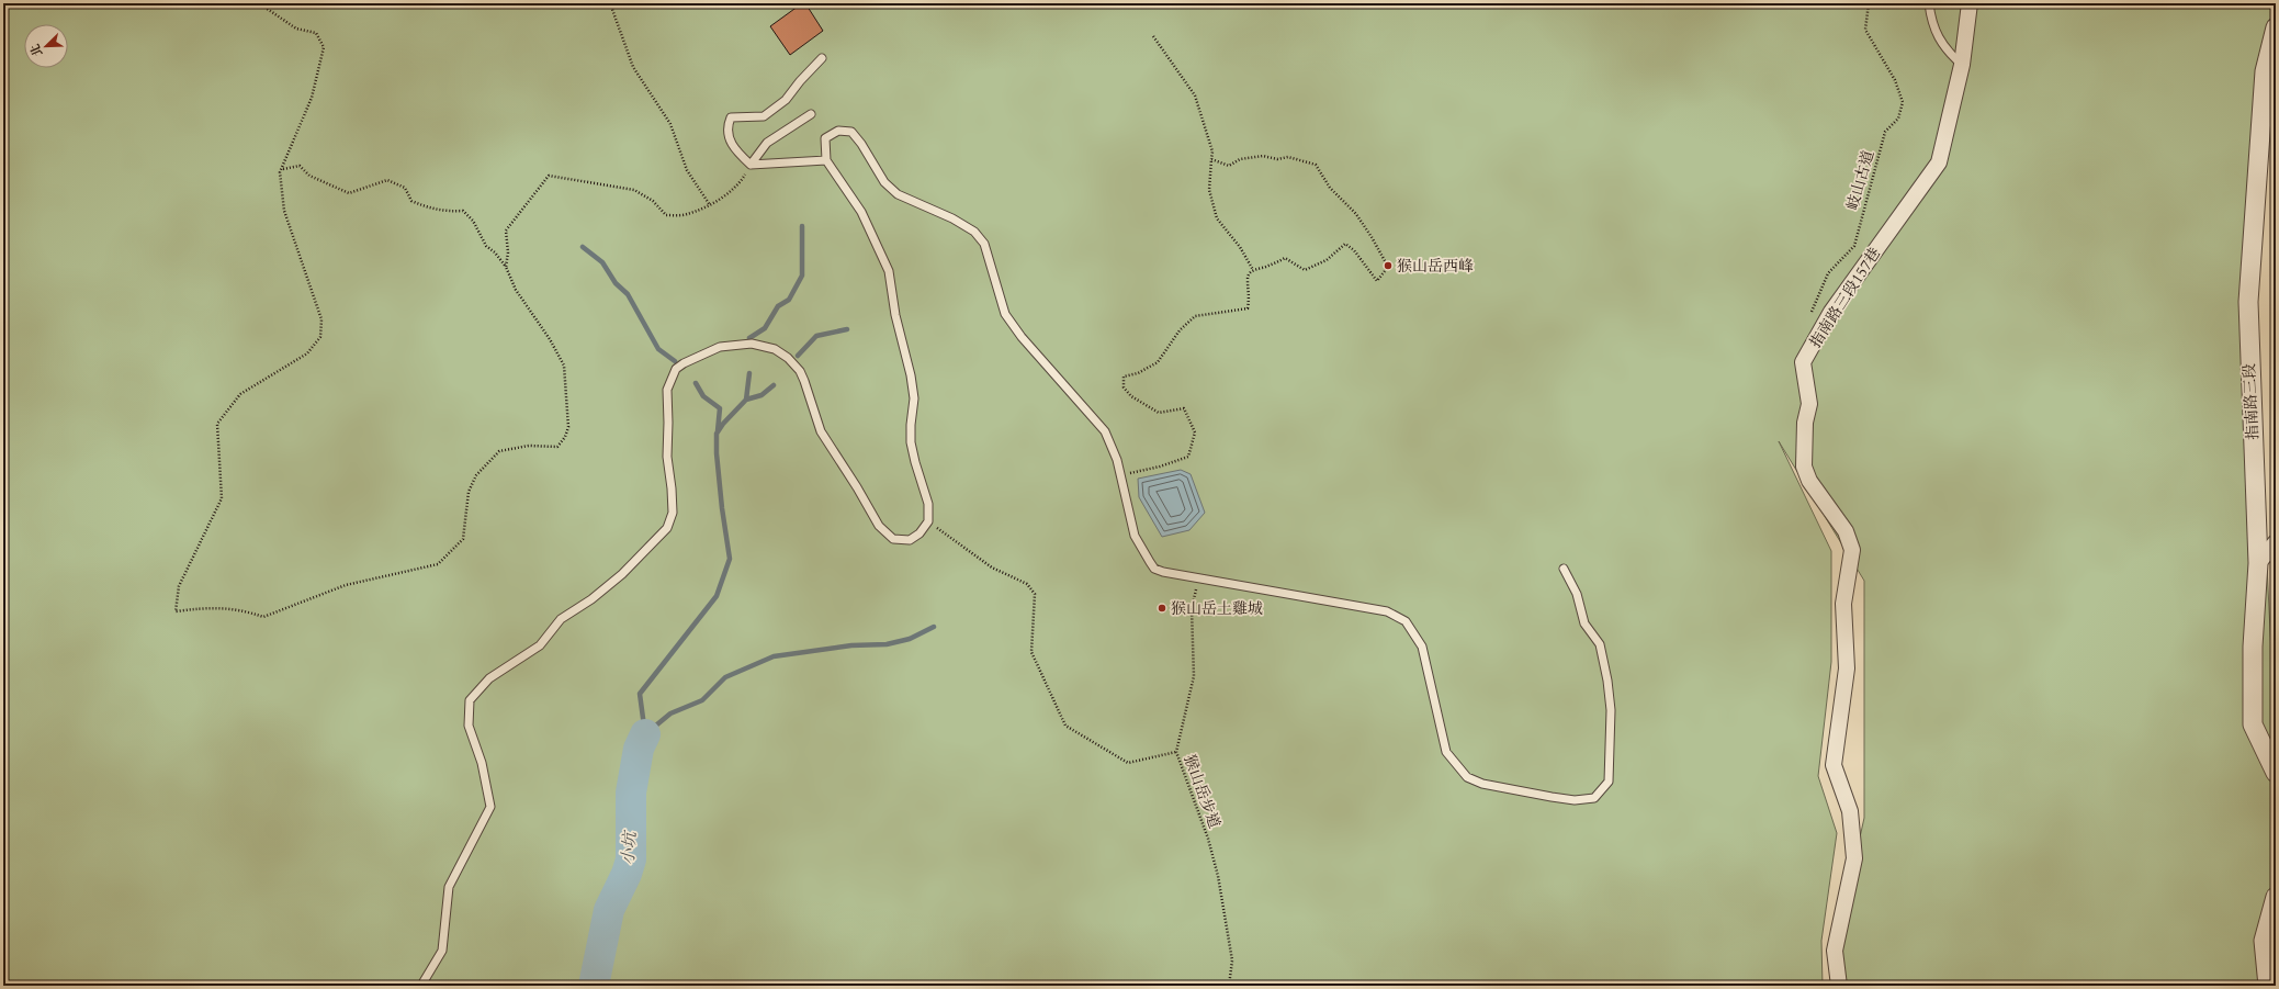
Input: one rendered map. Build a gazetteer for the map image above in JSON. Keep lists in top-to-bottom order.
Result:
{
  "streets": {
    "street": ["指南路三段157巷", "指南路三段"],
    "path": ["岐山古道", "猴山岳步道"]
  },
  "water": ["小坑"],
  "places": ["猴山岳西峰", "猴山岳土雞城"],
  "north": "bottom left"
}
